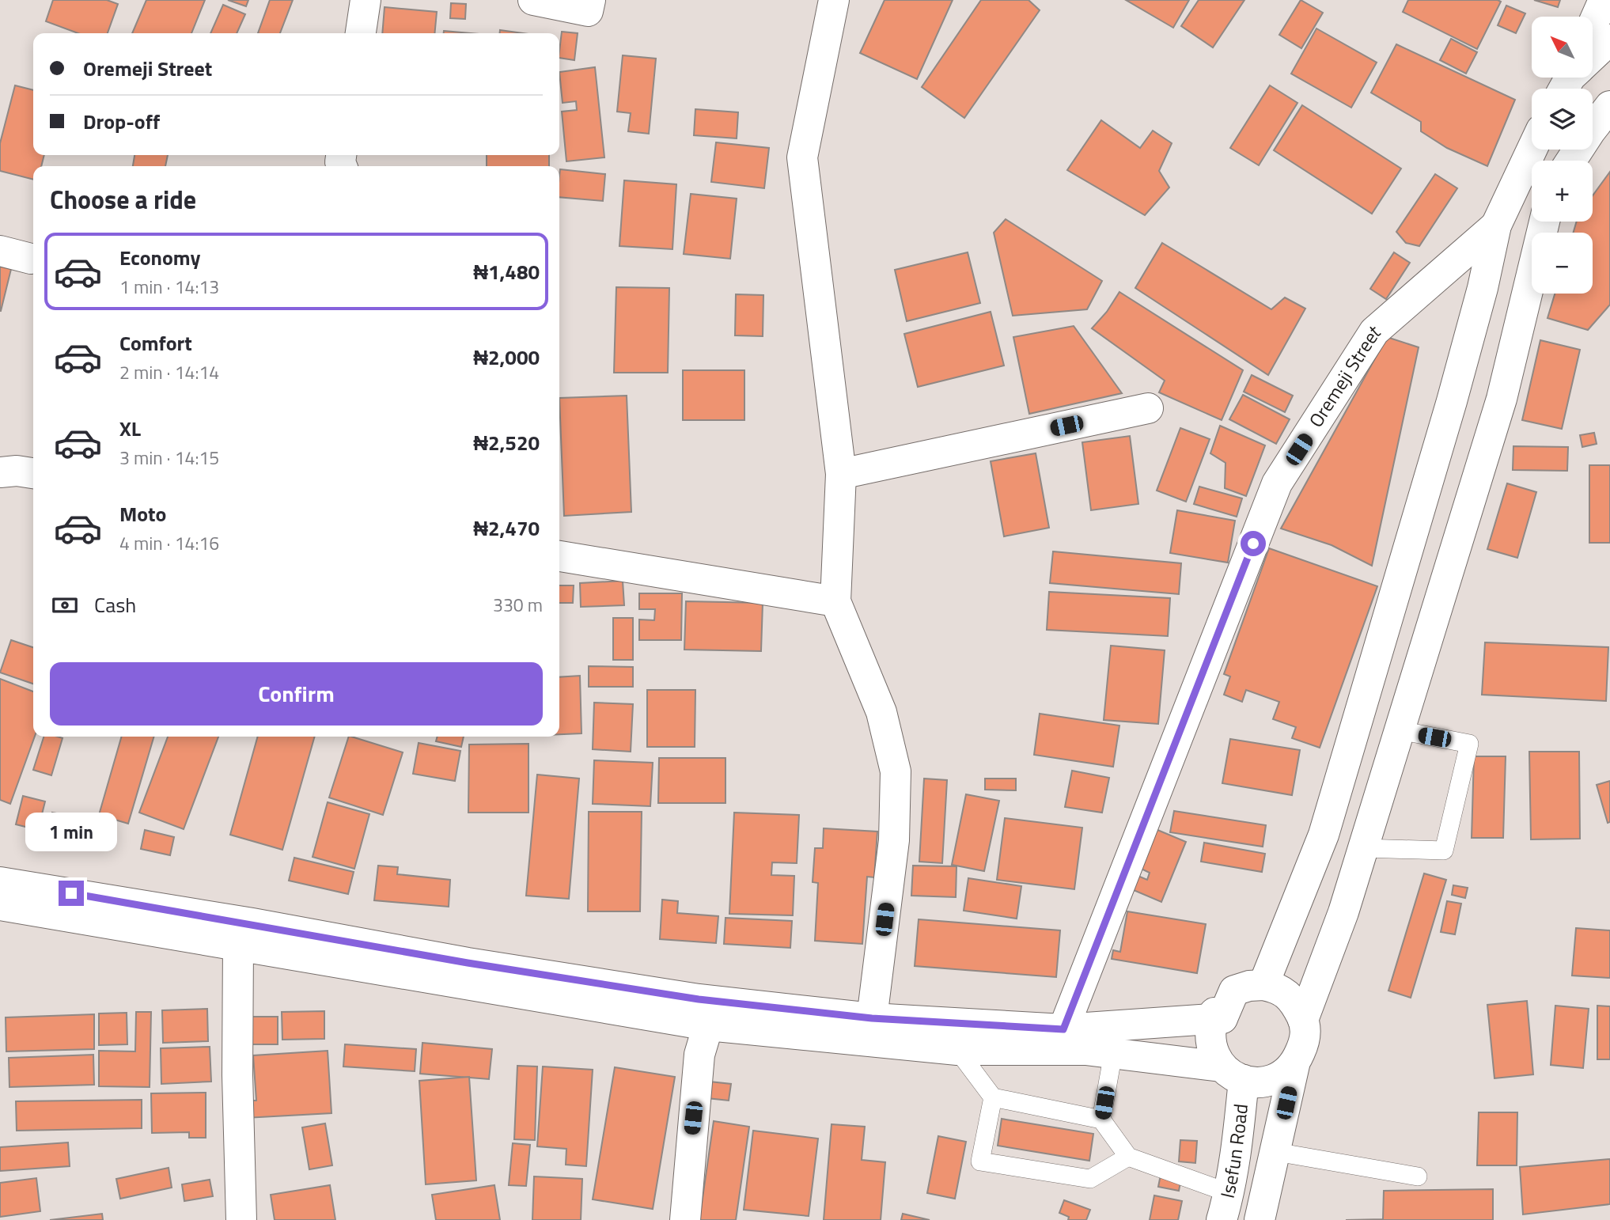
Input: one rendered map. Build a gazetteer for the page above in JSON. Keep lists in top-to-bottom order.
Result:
{
  "streets": {
    "street": ["Oremeji Street", "Isefun Road"]
  },
  "north": "top left",
  "page": {
    "map_buttons": ["+", "−"],
    "banner": ["Oremeji Street", "Drop-off"],
    "heading": "Choose a ride",
    "list": [
      {
        "name": "Economy",
        "note": "1 min · 14:13",
        "value": "₦1,480"
      },
      {
        "name": "Comfort",
        "note": "2 min · 14:14",
        "value": "₦2,000"
      },
      {
        "name": "XL",
        "note": "3 min · 14:15",
        "value": "₦2,520"
      },
      {
        "name": "Moto",
        "note": "4 min · 14:16",
        "value": "₦2,470"
      }
    ],
    "pay": ["Cash", "330 m"],
    "buttons": "Confirm",
    "bubble": "1 min"
  }
}
